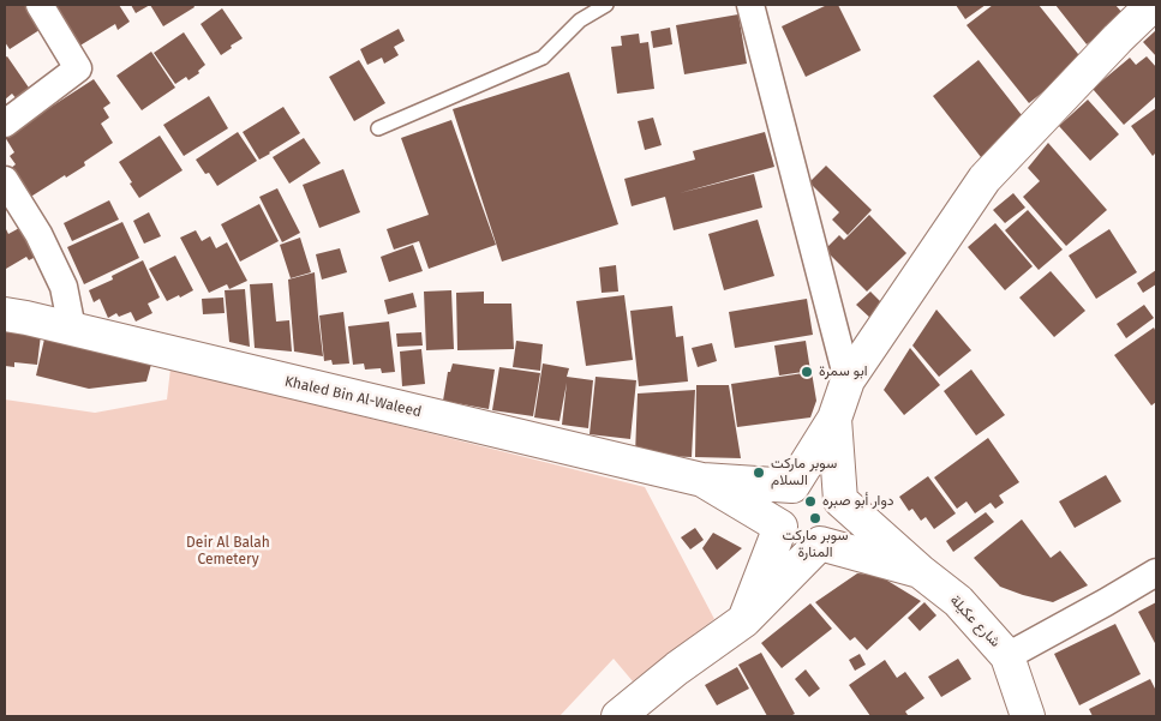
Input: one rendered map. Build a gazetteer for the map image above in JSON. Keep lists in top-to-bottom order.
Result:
{
  "streets": {
    "street": ["Khaled Bin Al-Waleed", "شارع عكيلة"]
  },
  "parks": ["Deir Al Balah Cemetery"],
  "places": [
    "ابو سمرة",
    "سوبر ماركت السلام",
    "دوار أبو صبره",
    "سوبر ماركت المنارة"
  ]
}
